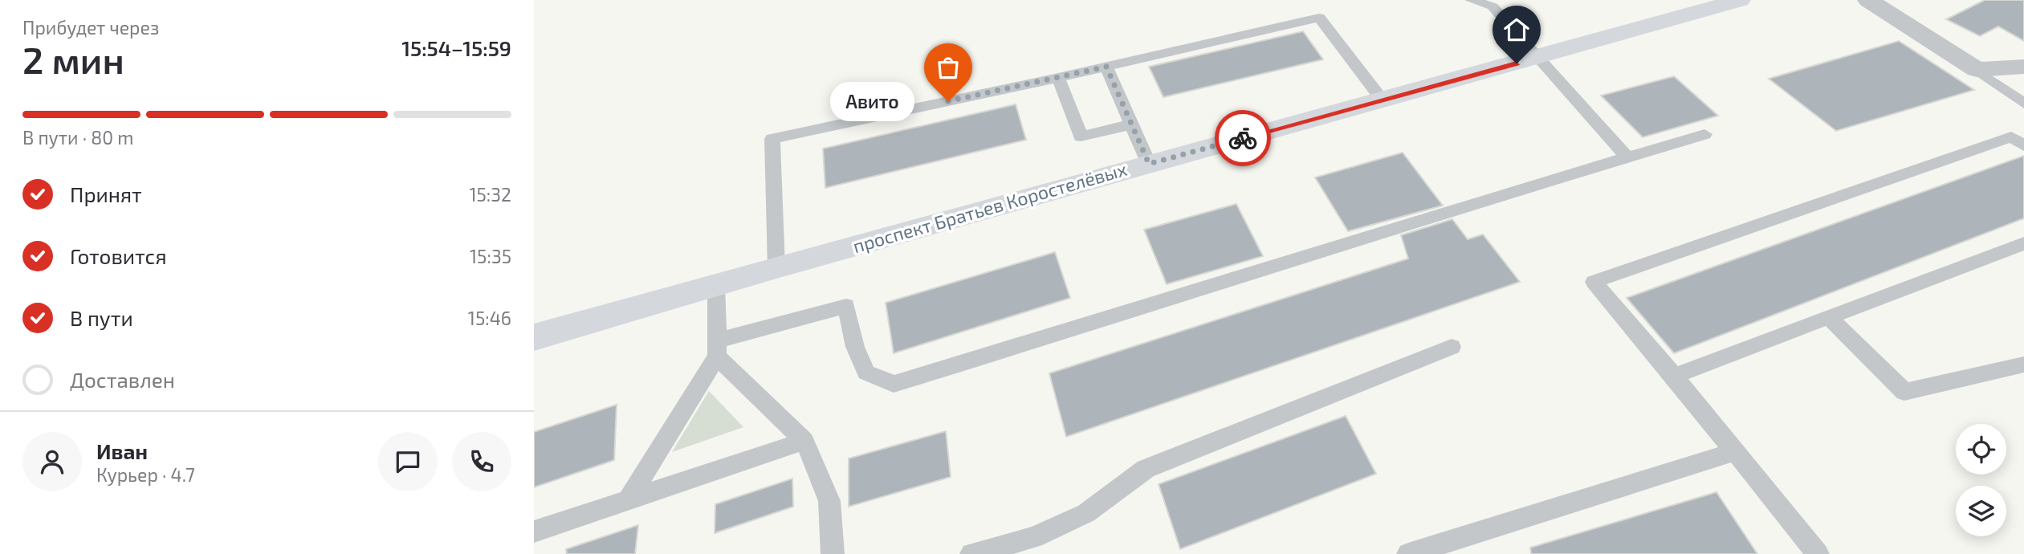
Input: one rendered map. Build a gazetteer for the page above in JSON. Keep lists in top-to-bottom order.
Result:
{
  "streets": {
    "main road": ["проспект Братьев Коростелёвых"]
  },
  "places": ["Авито"],
  "page": {
    "heading": ["2 мин", "Прибудет через", "15:54–15:59"],
    "panel": ["Иван", "Курьер · 4.7"],
    "bubble": "Авито",
    "bar": "В пути · 80 m",
    "list": [
      ["Принят", "15:32"],
      ["Готовится", "15:35"],
      ["В пути", "15:46"],
      "Доставлен"
    ]
  }
}
